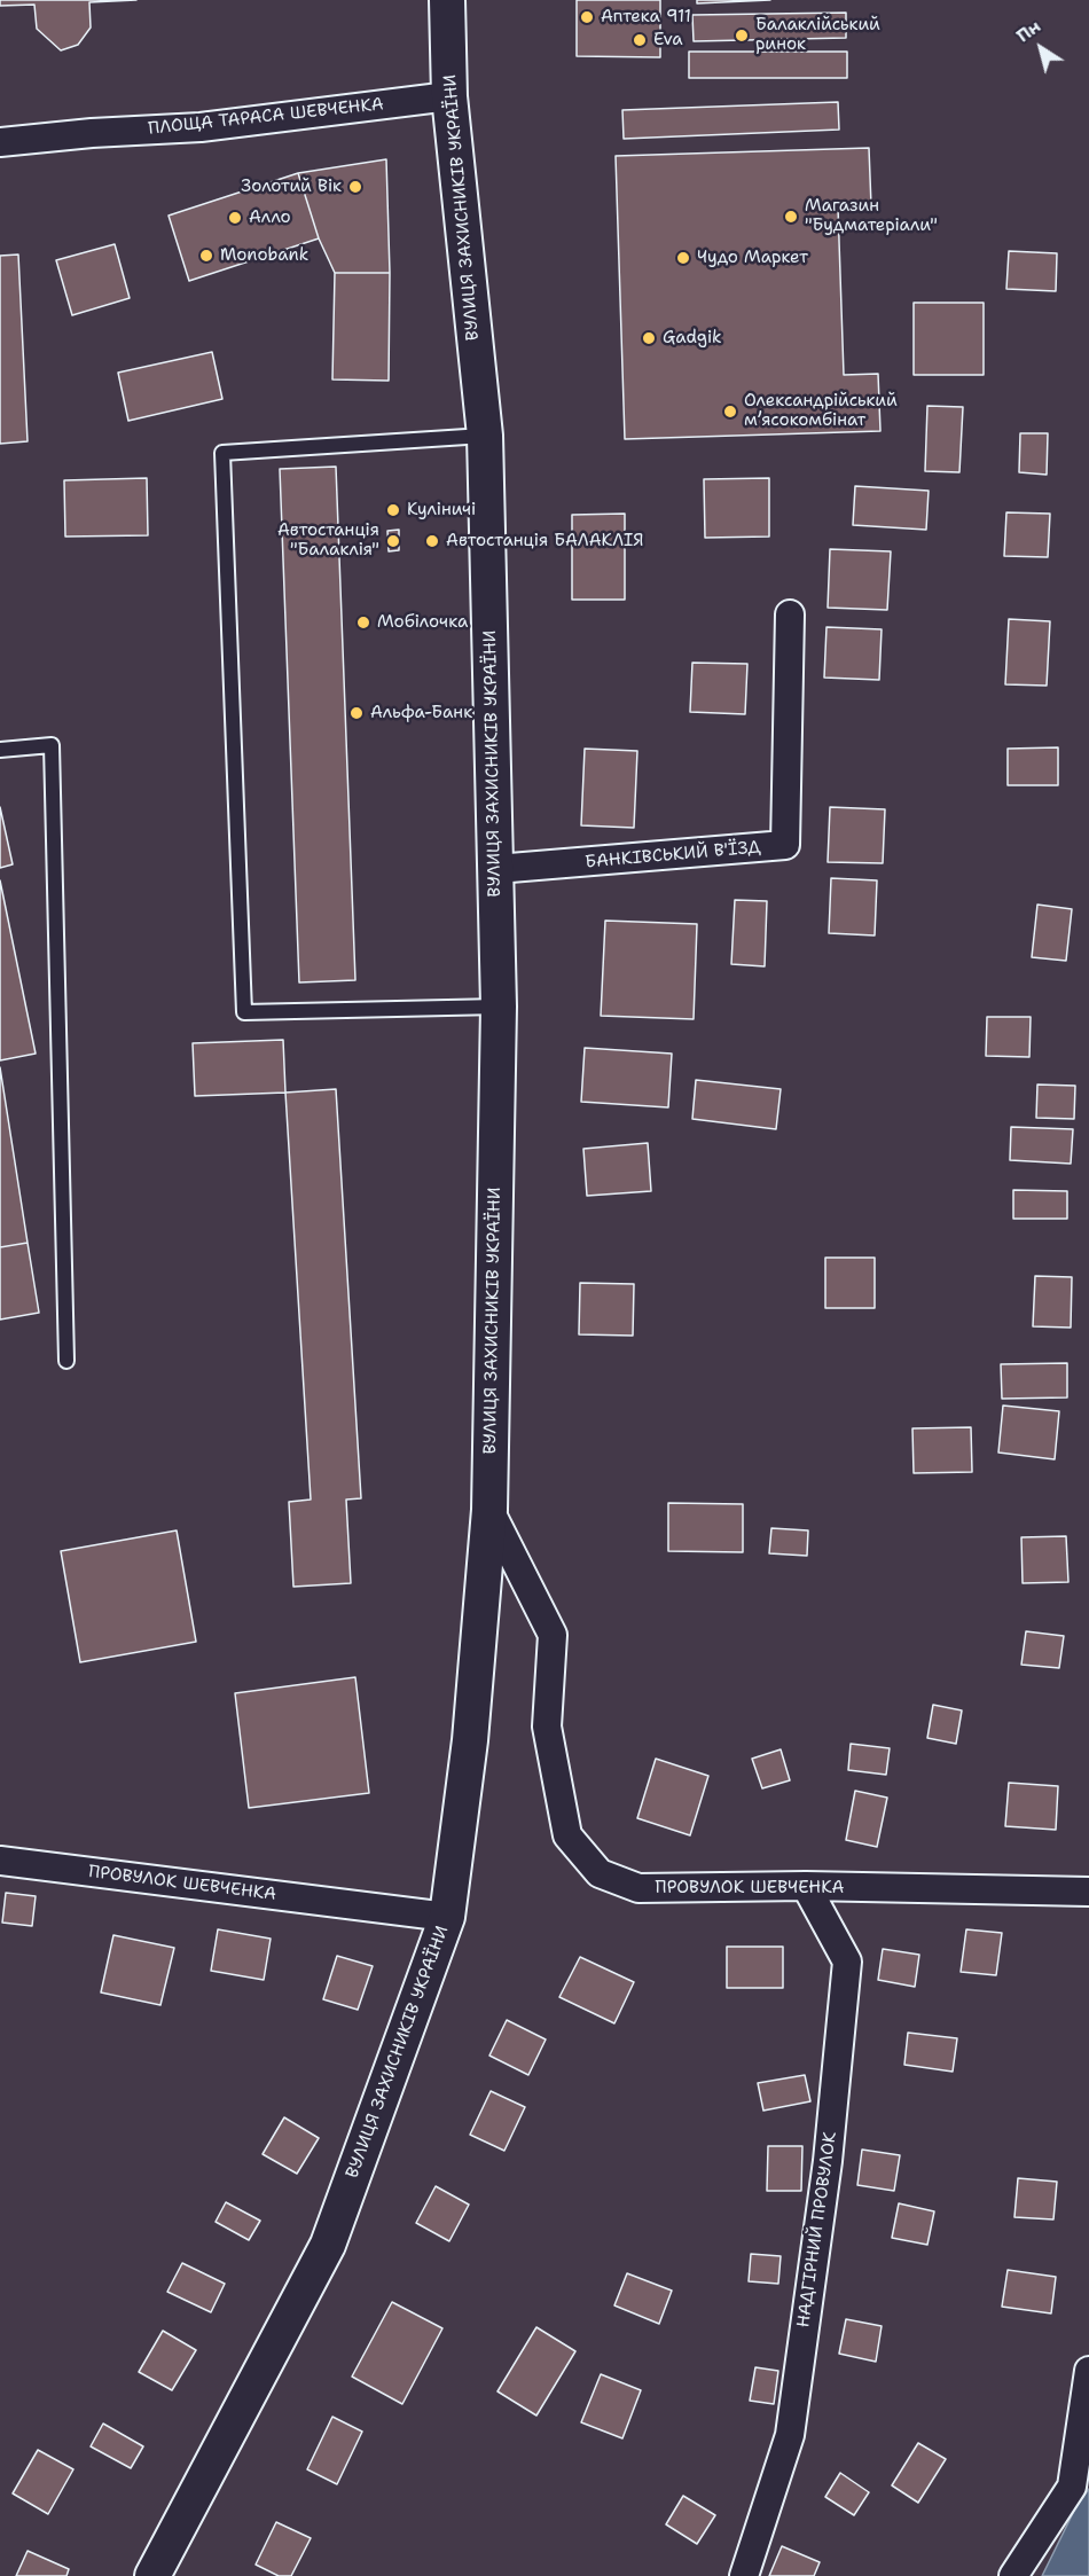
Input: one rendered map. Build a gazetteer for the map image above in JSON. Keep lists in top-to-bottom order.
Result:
{
  "streets": {
    "street": [
      "ПЛОЩА ТАРАСА ШЕВЧЕНКА",
      "ВУЛИЦЯ ЗАХИСНИКІВ УКРАЇНИ",
      "БАНКІВСЬКИЙ В'ЇЗД",
      "ПРОВУЛОК ШЕВЧЕНКА",
      "НАДГІРНИЙ ПРОВУЛОК"
    ]
  },
  "crossings": [
    ["ПЛОЩА ТАРАСА ШЕВЧЕНКА", "ВУЛИЦЯ ЗАХИСНИКІВ УКРАЇНИ"],
    ["ВУЛИЦЯ ЗАХИСНИКІВ УКРАЇНИ", "БАНКІВСЬКИЙ В'ЇЗД"],
    ["ВУЛИЦЯ ЗАХИСНИКІВ УКРАЇНИ", "ПРОВУЛОК ШЕВЧЕНКА"],
    ["ПРОВУЛОК ШЕВЧЕНКА", "НАДГІРНИЙ ПРОВУЛОК"]
  ],
  "places": [
    "Аптека 911",
    "Балаклійський ринок",
    "Eva",
    "Золотий Вік",
    "Магазин \"Будматеріали\"",
    "Алло",
    "Monobank",
    "Чудо Маркет",
    "Gadgik",
    "Олександрійський мʼясокомбінат",
    "Куліничі",
    "Автостанція \"Балаклія\"",
    "Автостанція БАЛАКЛІЯ",
    "Мобілочка",
    "Альфа-Банк"
  ],
  "north": "top left"
}
